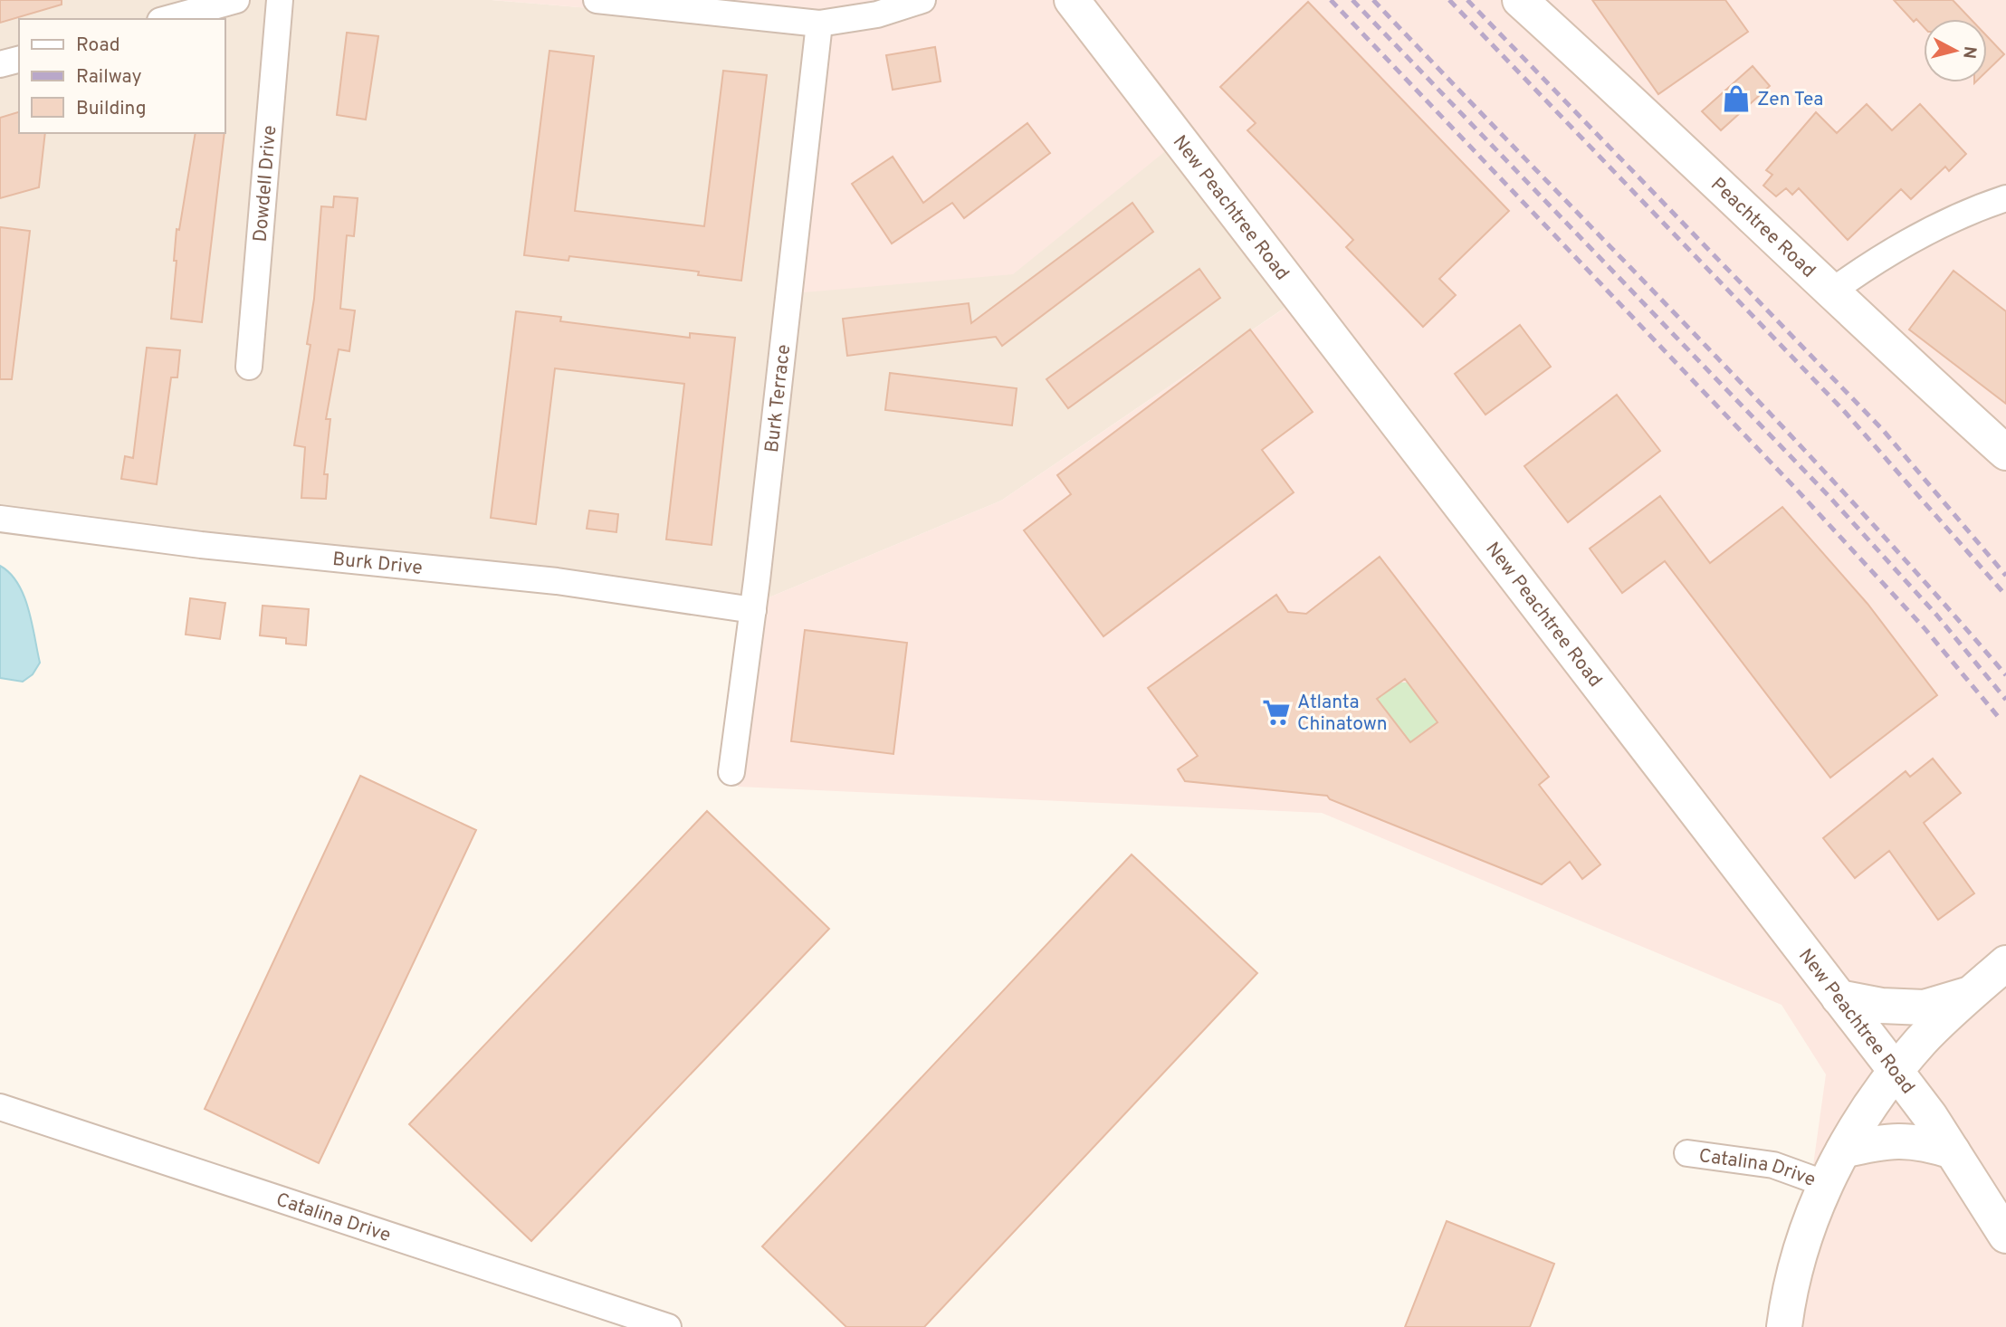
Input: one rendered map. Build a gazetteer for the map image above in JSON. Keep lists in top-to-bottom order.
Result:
{
  "streets": {
    "street": [
      "Dowdell Drive",
      "New Peachtree Road",
      "Peachtree Road",
      "Burk Terrace",
      "Burk Drive",
      "Catalina Drive"
    ]
  },
  "crossings": [
    ["Burk Terrace", "Burk Drive"]
  ],
  "places": {
    "shop": ["Zen Tea"],
    "supermarket": ["Atlanta Chinatown"]
  },
  "legend": ["Road", "Railway", "Building"],
  "north": "right"
}
